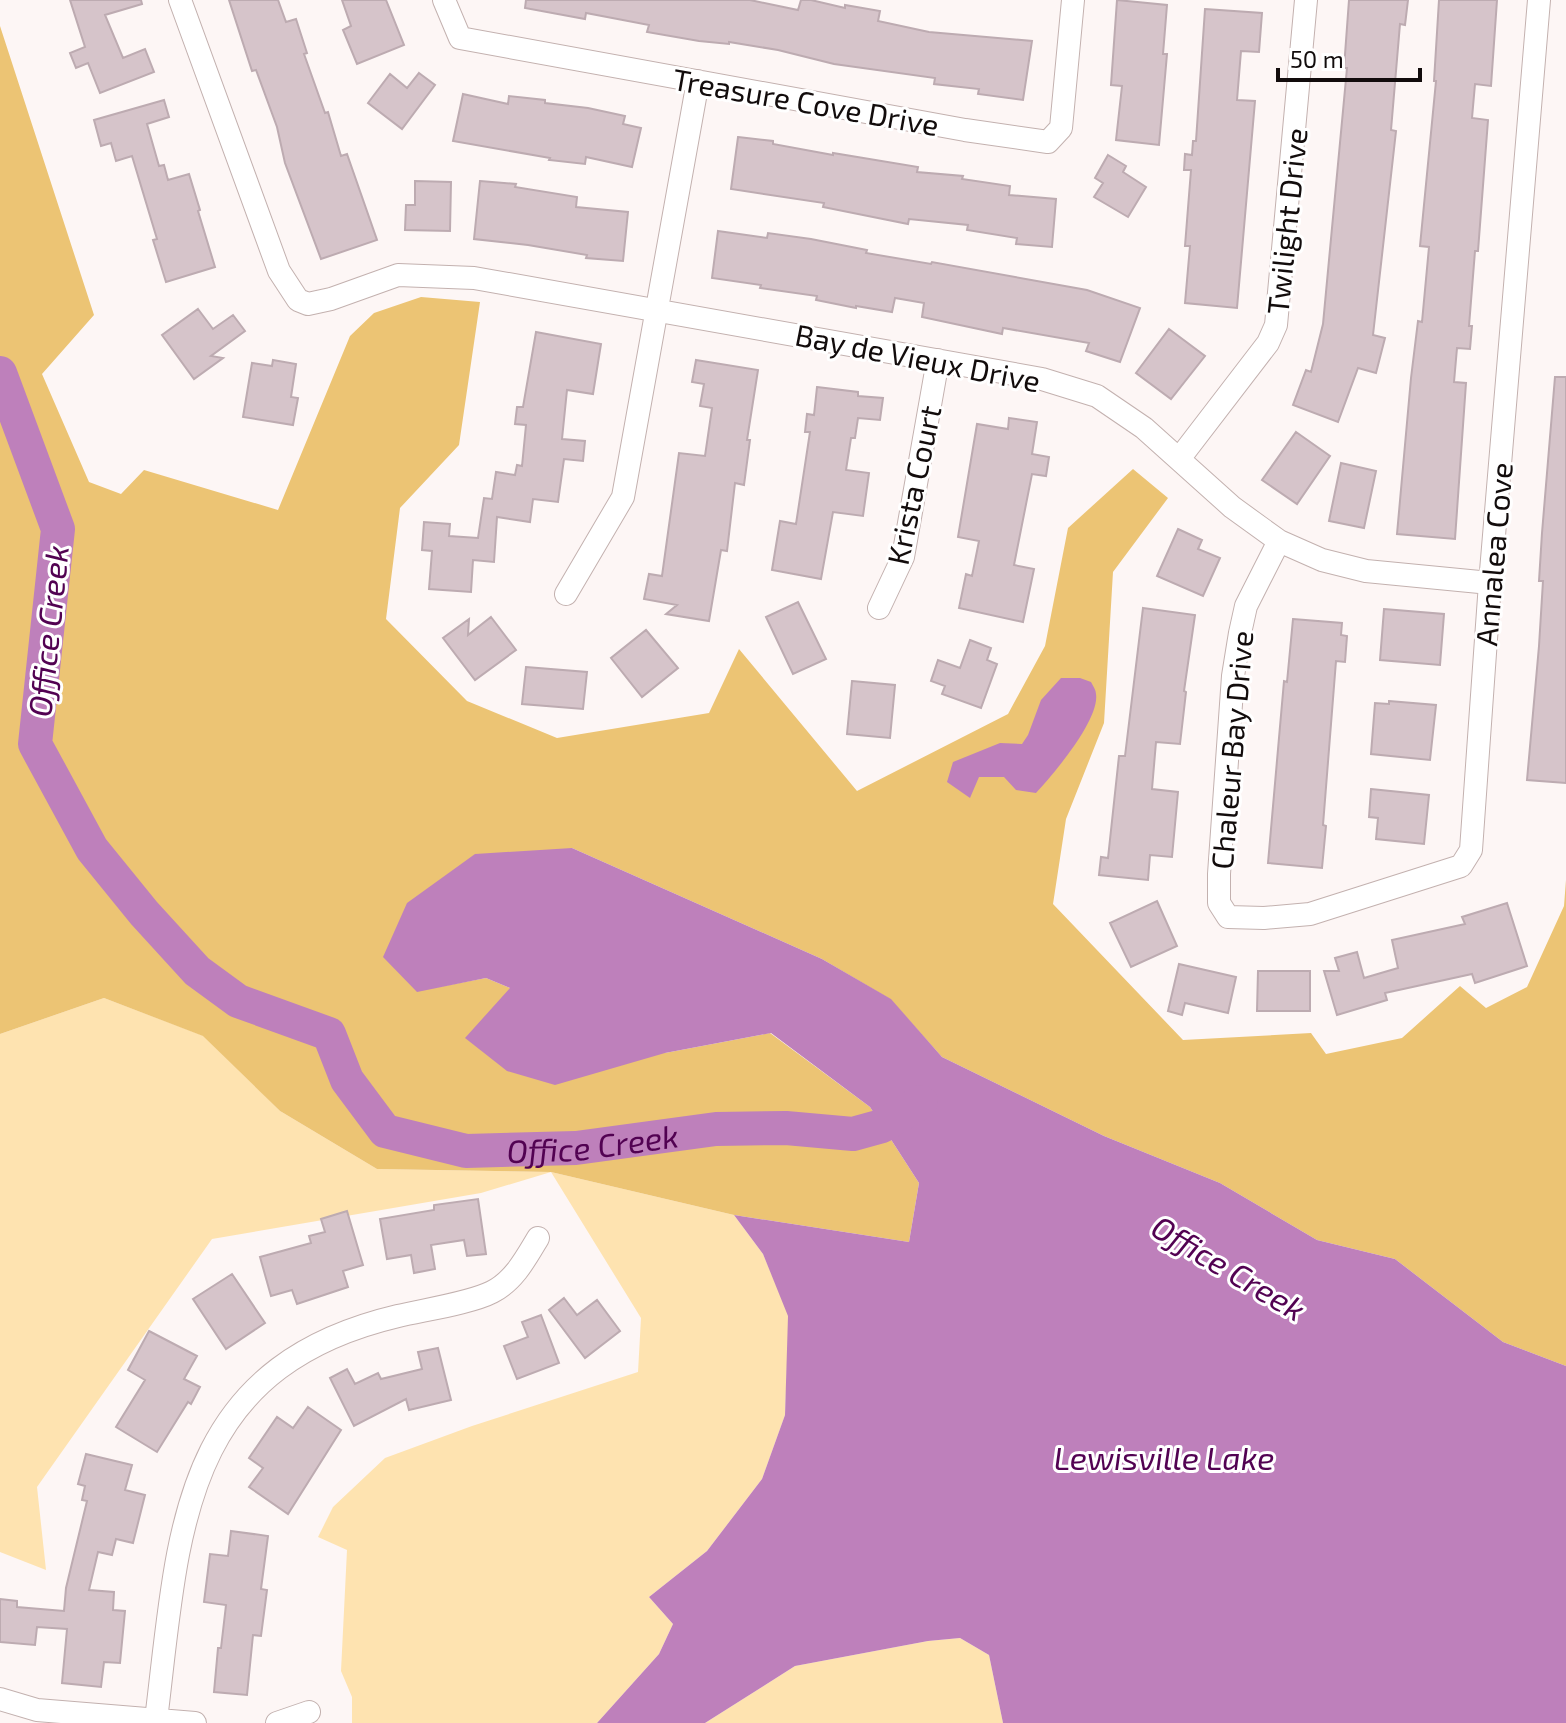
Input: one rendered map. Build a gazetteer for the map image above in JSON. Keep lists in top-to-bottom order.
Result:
{
  "streets": {
    "street": [
      "Treasure Cove Drive",
      "Twilight Drive",
      "Bay de Vieux Drive",
      "Krista Court",
      "Annalea Cove",
      "Chaleur Bay Drive"
    ]
  },
  "crossings": [
    ["Twilight Drive", "Bay de Vieux Drive"],
    ["Bay de Vieux Drive", "Krista Court"],
    ["Bay de Vieux Drive", "Annalea Cove"],
    ["Bay de Vieux Drive", "Chaleur Bay Drive"],
    ["Annalea Cove", "Chaleur Bay Drive"]
  ],
  "water": ["Office Creek", "Lewisville Lake"],
  "scale_bar": "50 m"
}
